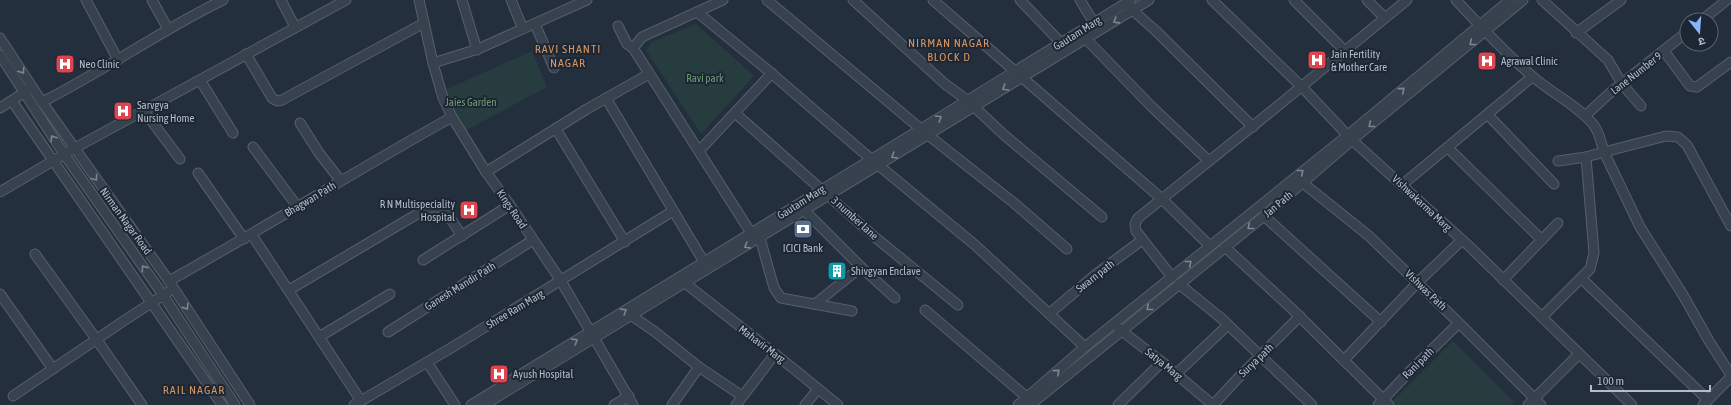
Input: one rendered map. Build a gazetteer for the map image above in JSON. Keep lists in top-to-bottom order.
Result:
{
  "streets": {
    "street": [
      "Gautam Marg",
      "Lane Number 9",
      "Bhagwan Path",
      "Vishwakarma Marg",
      "Jan Path",
      "Kings Road",
      "3 number lane",
      "Nirman Nagar Road",
      "Swarn path",
      "Ganesh Mandir Path",
      "Vishwas Path",
      "Shree Ram Marg",
      "Mahavir Marg",
      "Surya path",
      "Rani path",
      "Satya Marg"
    ]
  },
  "crossings": [
    ["Gautam Marg", "Kings Road"],
    ["Gautam Marg", "3 number lane"],
    ["Bhagwan Path", "Kings Road"],
    ["Bhagwan Path", "Nirman Nagar Road"],
    ["Vishwakarma Marg", "Jan Path"],
    ["Jan Path", "Vishwas Path"],
    ["Jan Path", "Satya Marg"],
    ["Kings Road", "Ganesh Mandir Path"],
    ["Kings Road", "Shree Ram Marg"],
    ["Vishwas Path", "Rani path"],
    ["Surya path", "Satya Marg"]
  ],
  "districts": ["NIRMAN NAGAR BLOCK D", "RAVI SHANTI NAGAR", "RAIL NAGAR"],
  "parks": ["Ravi park", "Jaies Garden"],
  "places": {
    "hospital": [
      "Jain Fertility & Mother Care",
      "Agrawal Clinic",
      "Neo Clinic",
      "Sarvgya Nursing Home",
      "R N Multispeciality Hospital",
      "Ayush Hospital"
    ],
    "bank": ["ICICI Bank"],
    "building": ["Shivgyan Enclave"]
  },
  "scale_bar": "100 m",
  "north": "bottom"
}
